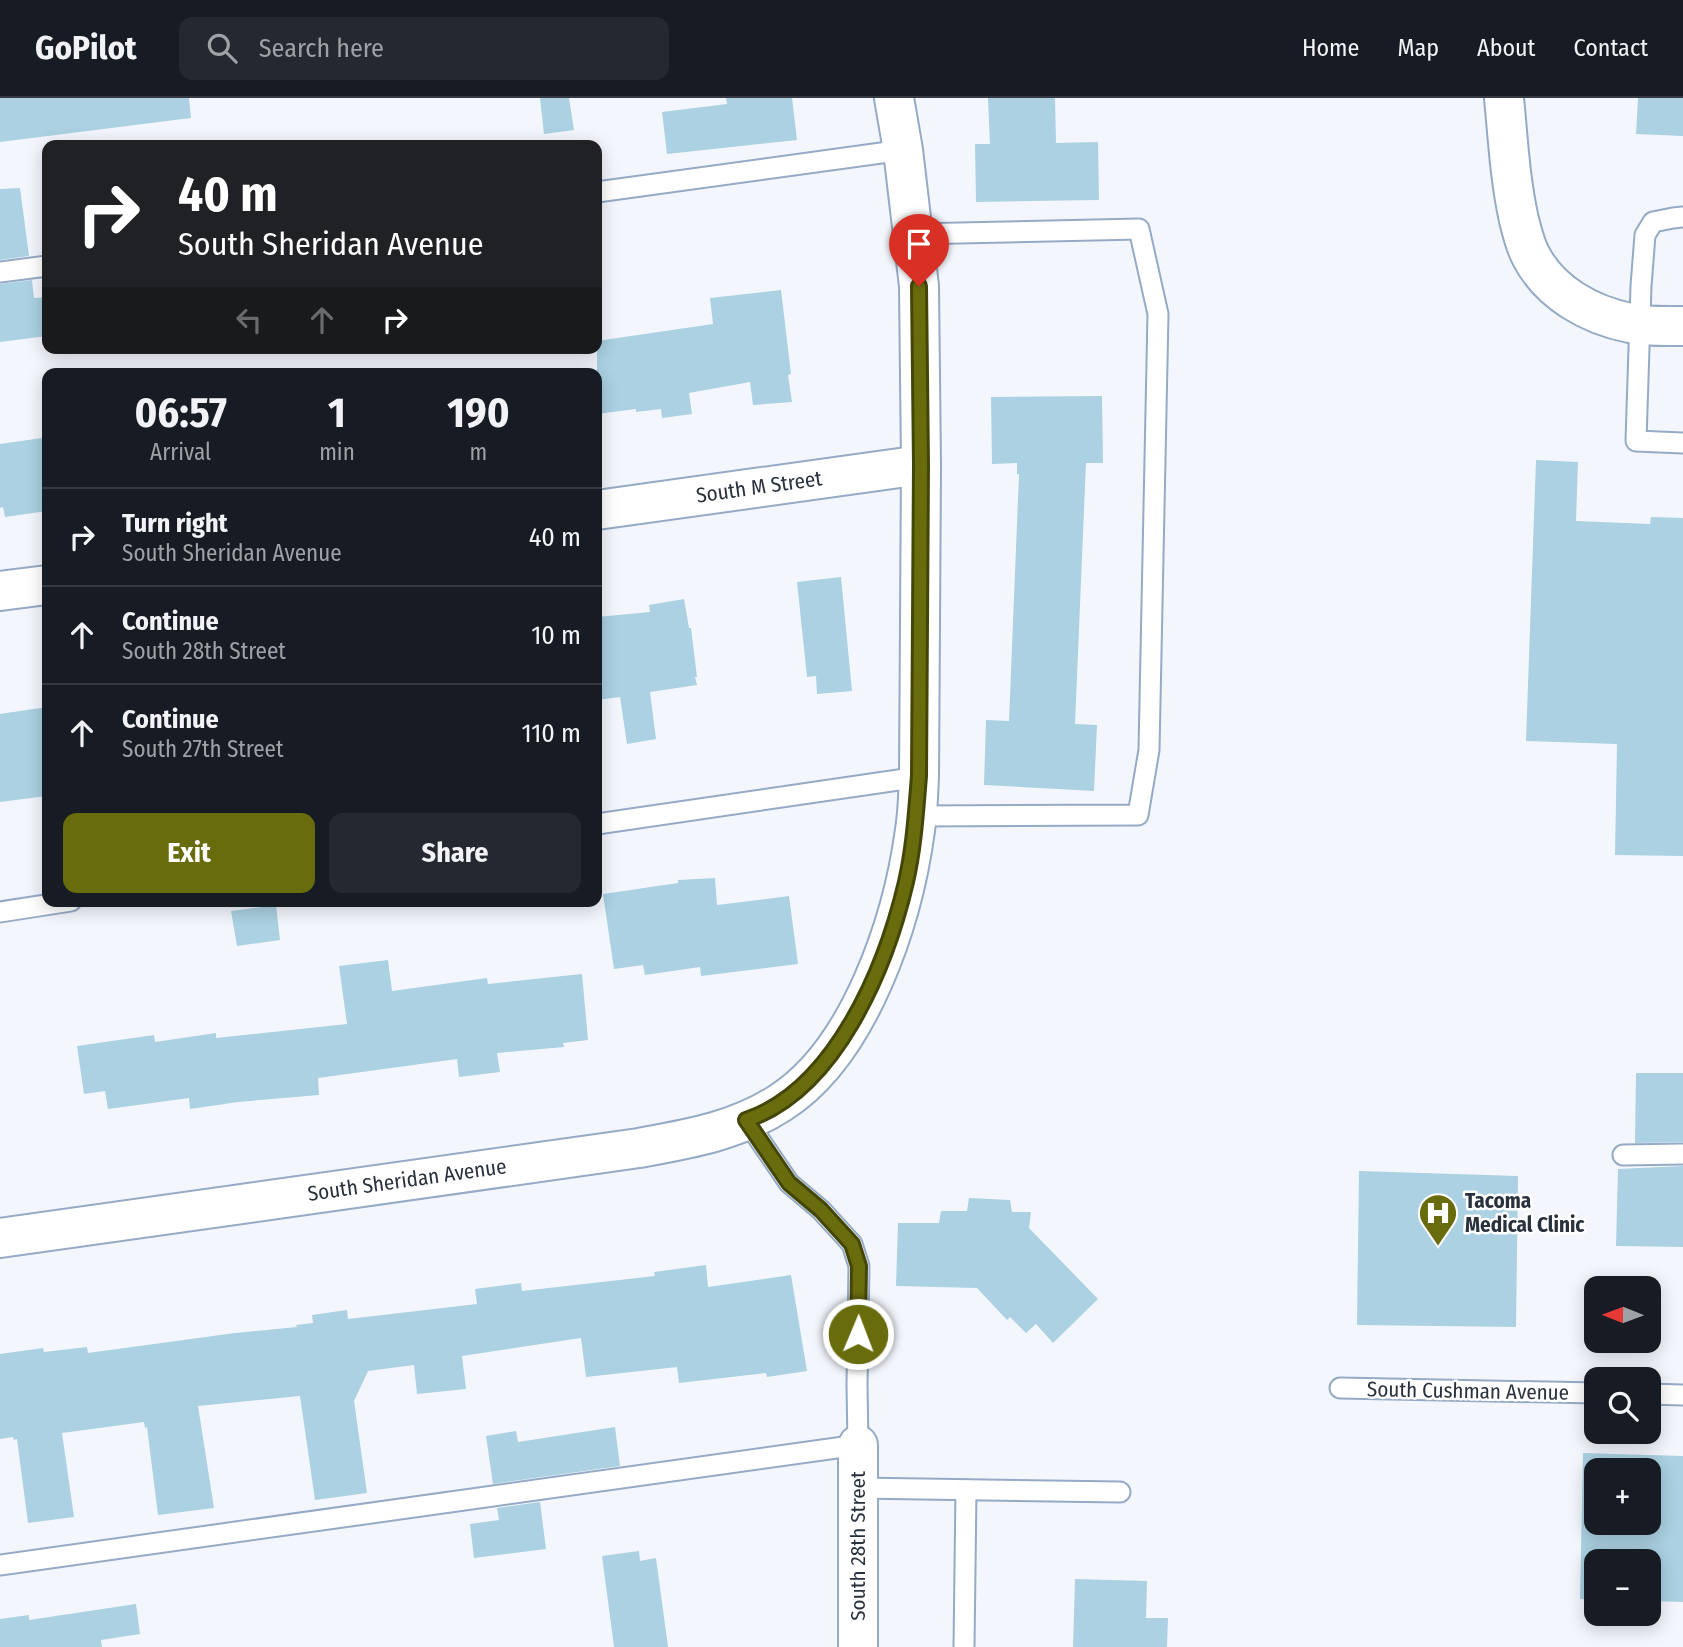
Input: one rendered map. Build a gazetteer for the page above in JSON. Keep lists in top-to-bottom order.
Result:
{
  "streets": {
    "street": ["South M Street", "South Sheridan Avenue", "South 28th Street"],
    "lane": ["South Cushman Avenue"]
  },
  "places": {
    "hospital": ["Tacoma Medical Clinic"]
  },
  "north": "left",
  "page": {
    "header": "GoPilot",
    "search": "Search here",
    "nav": [
      "Home",
      "Map",
      "About",
      "Contact"
    ],
    "turn": ["40 m", "South Sheridan Avenue"],
    "eta": [
      "06:57",
      "Arrival",
      "1",
      "min",
      "190",
      "m"
    ],
    "list": [
      {
        "name": "Turn right",
        "note": "South Sheridan Avenue",
        "value": "40 m"
      },
      {
        "name": "Continue",
        "note": "South 28th Street",
        "value": "10 m"
      },
      {
        "name": "Continue",
        "note": "South 27th Street",
        "value": "110 m"
      }
    ],
    "buttons": ["Exit", "Share"],
    "map_buttons": ["+", "−"]
  }
}
